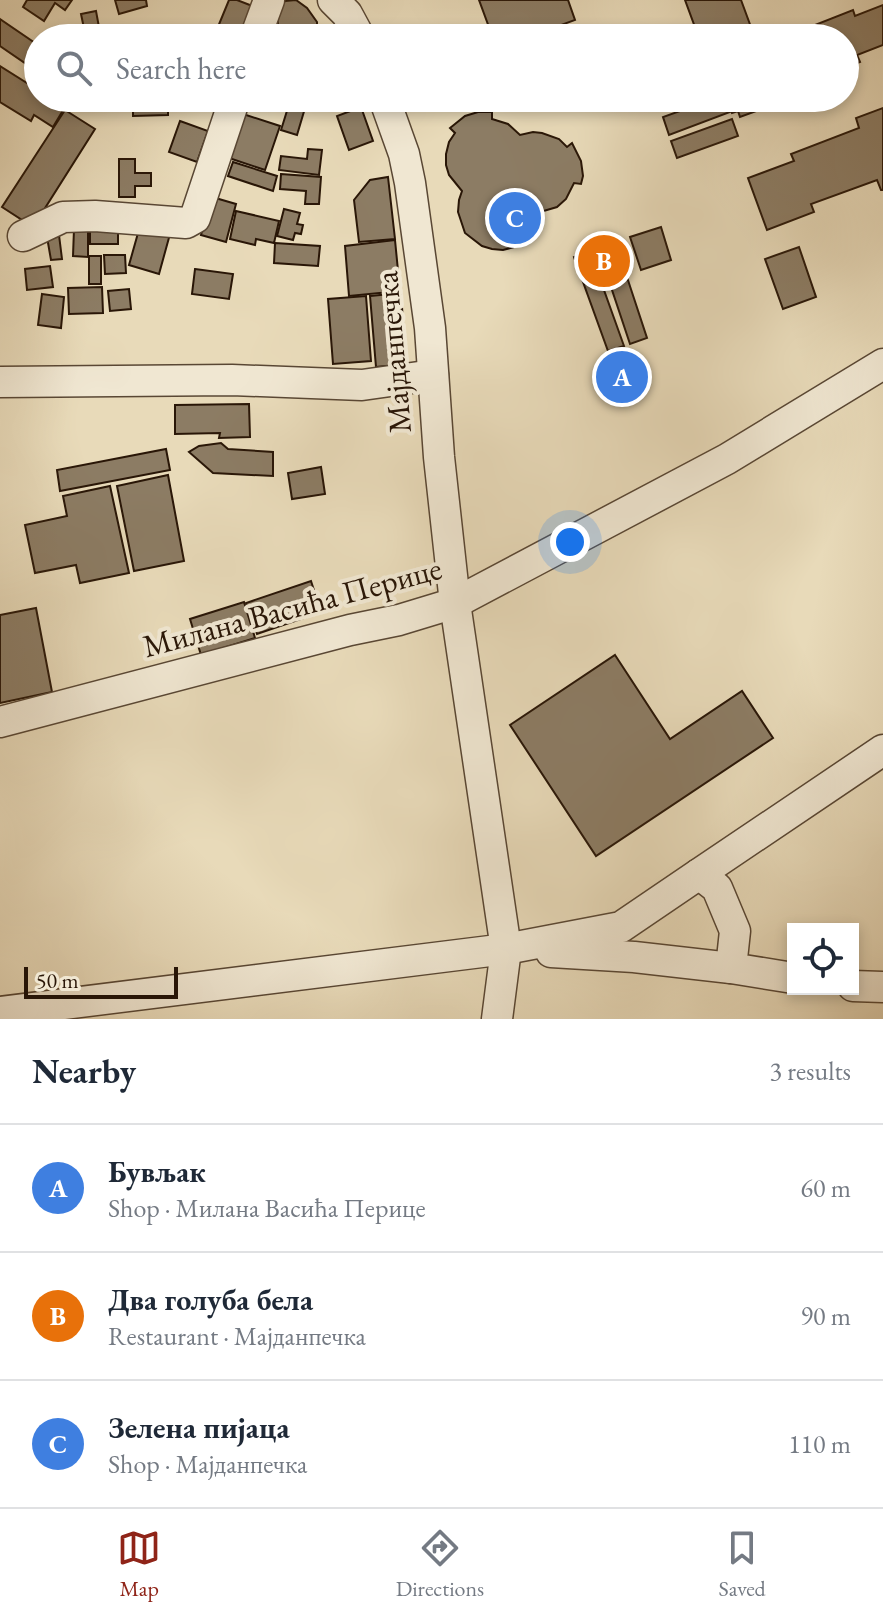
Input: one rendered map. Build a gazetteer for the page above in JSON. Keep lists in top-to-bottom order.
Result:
{
  "streets": {
    "street": ["Мајданпечка", "Милана Васића Перице"]
  },
  "crossings": [
    ["Мајданпечка", "Милана Васића Перице"]
  ],
  "scale_bar": "50 m",
  "page": {
    "search": "Search here",
    "pins": ["C", "B", "A"],
    "scale": "50 m",
    "heading": ["Nearby", "3 results"],
    "list": [
      {
        "mark": "A",
        "name": "Бувљак",
        "note": "Shop · Милана Васића Перице",
        "value": "60 m"
      },
      {
        "mark": "B",
        "name": "Два голуба бела",
        "note": "Restaurant · Мајданпечка",
        "value": "90 m"
      },
      {
        "mark": "C",
        "name": "Зелена пијаца",
        "note": "Shop · Мајданпечка",
        "value": "110 m"
      }
    ],
    "nav": ["Map", "Directions", "Saved"]
  }
}
